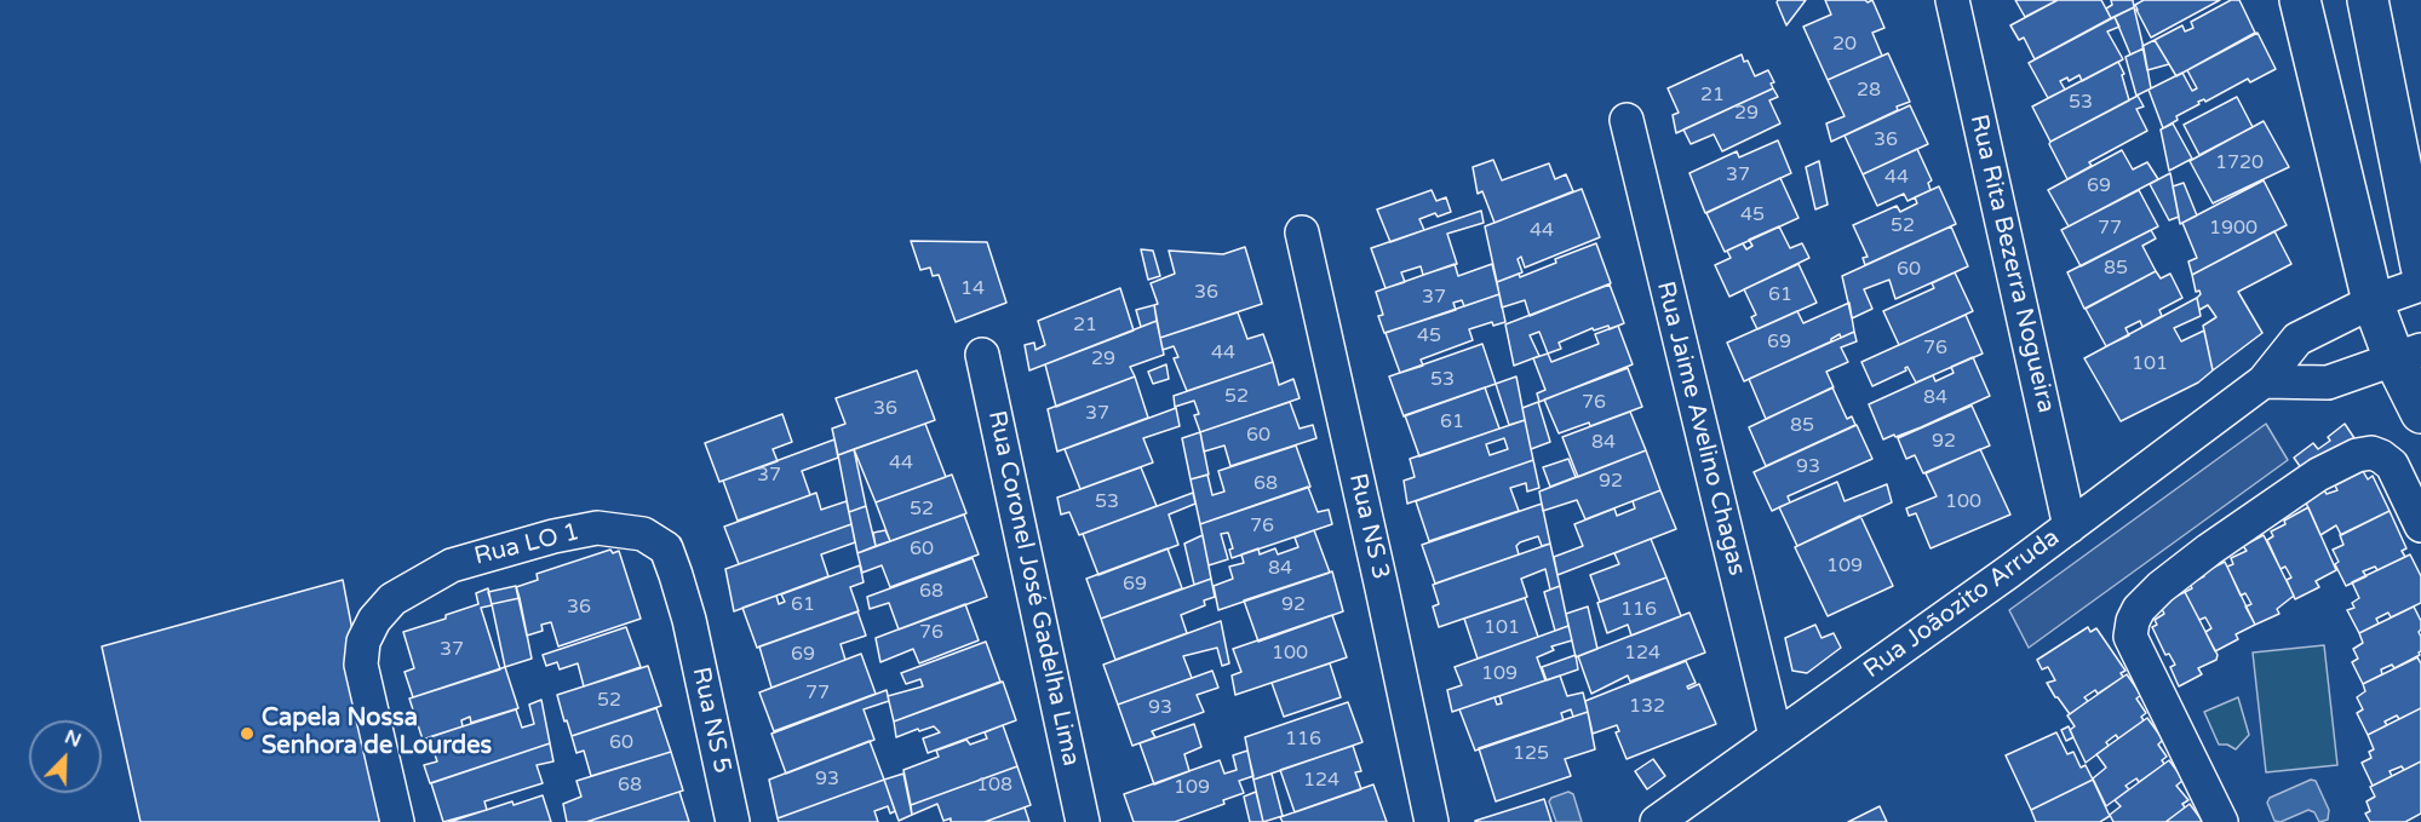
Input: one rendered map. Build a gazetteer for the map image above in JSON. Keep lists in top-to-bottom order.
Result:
{
  "streets": {
    "street": [
      "Rua Rita Bezerra Nogueira",
      "Rua Jaime Avelino Chagas",
      "Rua NS 3",
      "Rua LO 1",
      "Rua Coronel José Gadelha Lima",
      "Rua Joãozito Arruda",
      "Rua NS 5"
    ]
  },
  "crossings": [
    ["Rua Rita Bezerra Nogueira", "Rua Joãozito Arruda"],
    ["Rua Jaime Avelino Chagas", "Rua Joãozito Arruda"],
    ["Rua LO 1", "Rua NS 5"]
  ],
  "places": ["Capela Nossa Senhora de Lourdes"],
  "house_numbers": [
    "20",
    "28",
    "21",
    "53",
    "29",
    "36",
    "1720",
    "37",
    "44",
    "69",
    "45",
    "52",
    "77",
    "1900",
    "44",
    "85",
    "60",
    "14",
    "36",
    "61",
    "37",
    "21",
    "45",
    "69",
    "76",
    "44",
    "29",
    "101",
    "53",
    "52",
    "84",
    "76",
    "36",
    "37",
    "61",
    "85",
    "60",
    "92",
    "84",
    "44",
    "93",
    "37",
    "92",
    "68",
    "53",
    "100",
    "52",
    "76",
    "60",
    "109",
    "84",
    "69",
    "68",
    "61",
    "92",
    "36",
    "116",
    "101",
    "76",
    "37",
    "100",
    "124",
    "69",
    "109",
    "77",
    "52",
    "132",
    "93",
    "116",
    "60",
    "125",
    "93",
    "124",
    "68",
    "108",
    "109"
  ],
  "north": "top right"
}
